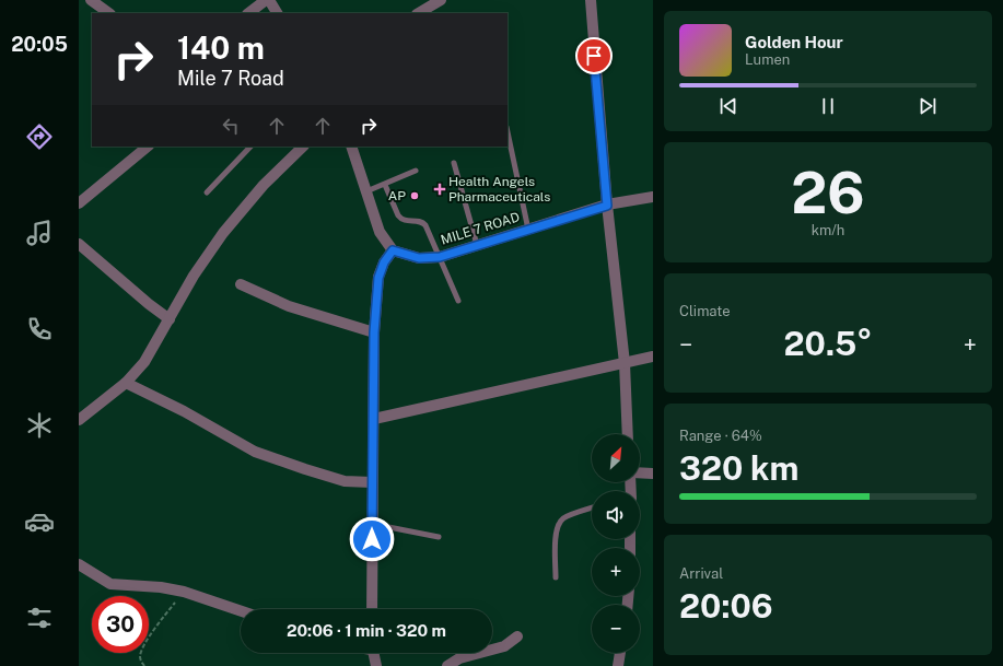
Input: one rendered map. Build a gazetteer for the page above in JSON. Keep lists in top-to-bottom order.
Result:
{
  "streets": {
    "street": ["MILE 7 ROAD"]
  },
  "places": {
    "health": ["Health Angels Pharmaceuticals"],
    "other": ["AP"]
  },
  "north": "top right",
  "page": {
    "tabs": "20:05",
    "turn": ["140 m", "Mile 7 Road"],
    "song": ["Golden Hour", "Lumen"],
    "tile": [
      ["26", "km/h"],
      "Climate",
      ["Range · 64%", "320 km"],
      ["Arrival", "20:06"]
    ],
    "heat": ["−", "20.5°", "+"],
    "map_buttons": ["+", "−"],
    "limit": "30",
    "trip": "20:06 · 1 min · 320 m"
  }
}
